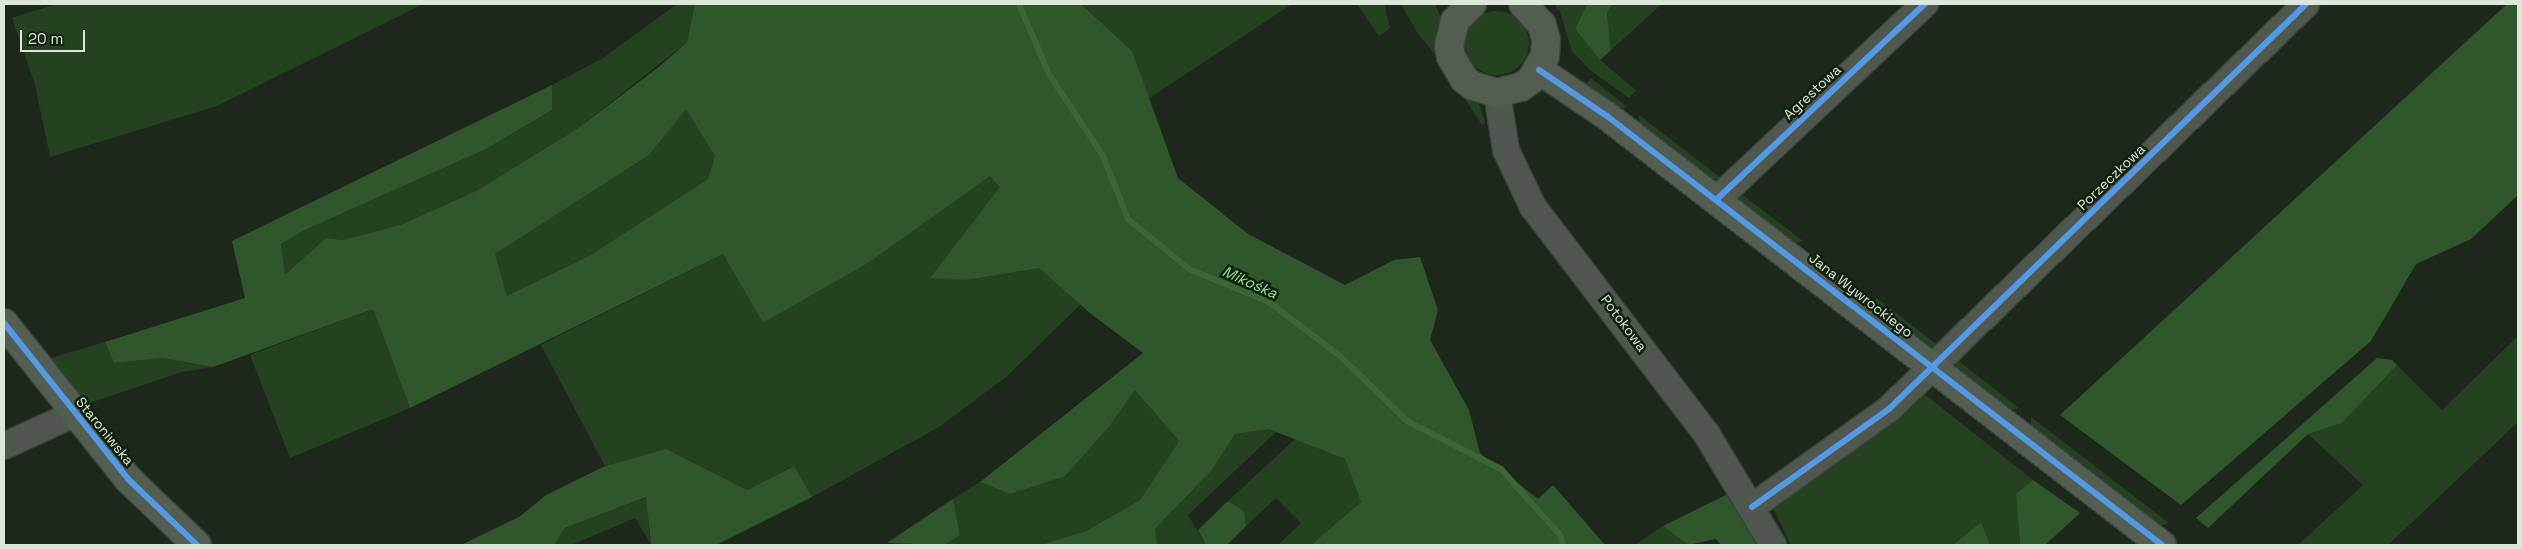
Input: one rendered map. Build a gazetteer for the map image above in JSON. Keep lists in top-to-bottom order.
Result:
{
  "streets": {
    "street": [
      "Agrestowa",
      "Porzeczkowa",
      "Jana Wywrockiego",
      "Potokowa",
      "Staroniwska"
    ]
  },
  "crossings": [
    ["Agrestowa", "Jana Wywrockiego"],
    ["Porzeczkowa", "Jana Wywrockiego"],
    ["Porzeczkowa", "Potokowa"]
  ],
  "water": ["Mikośka"],
  "scale_bar": "20 m"
}
